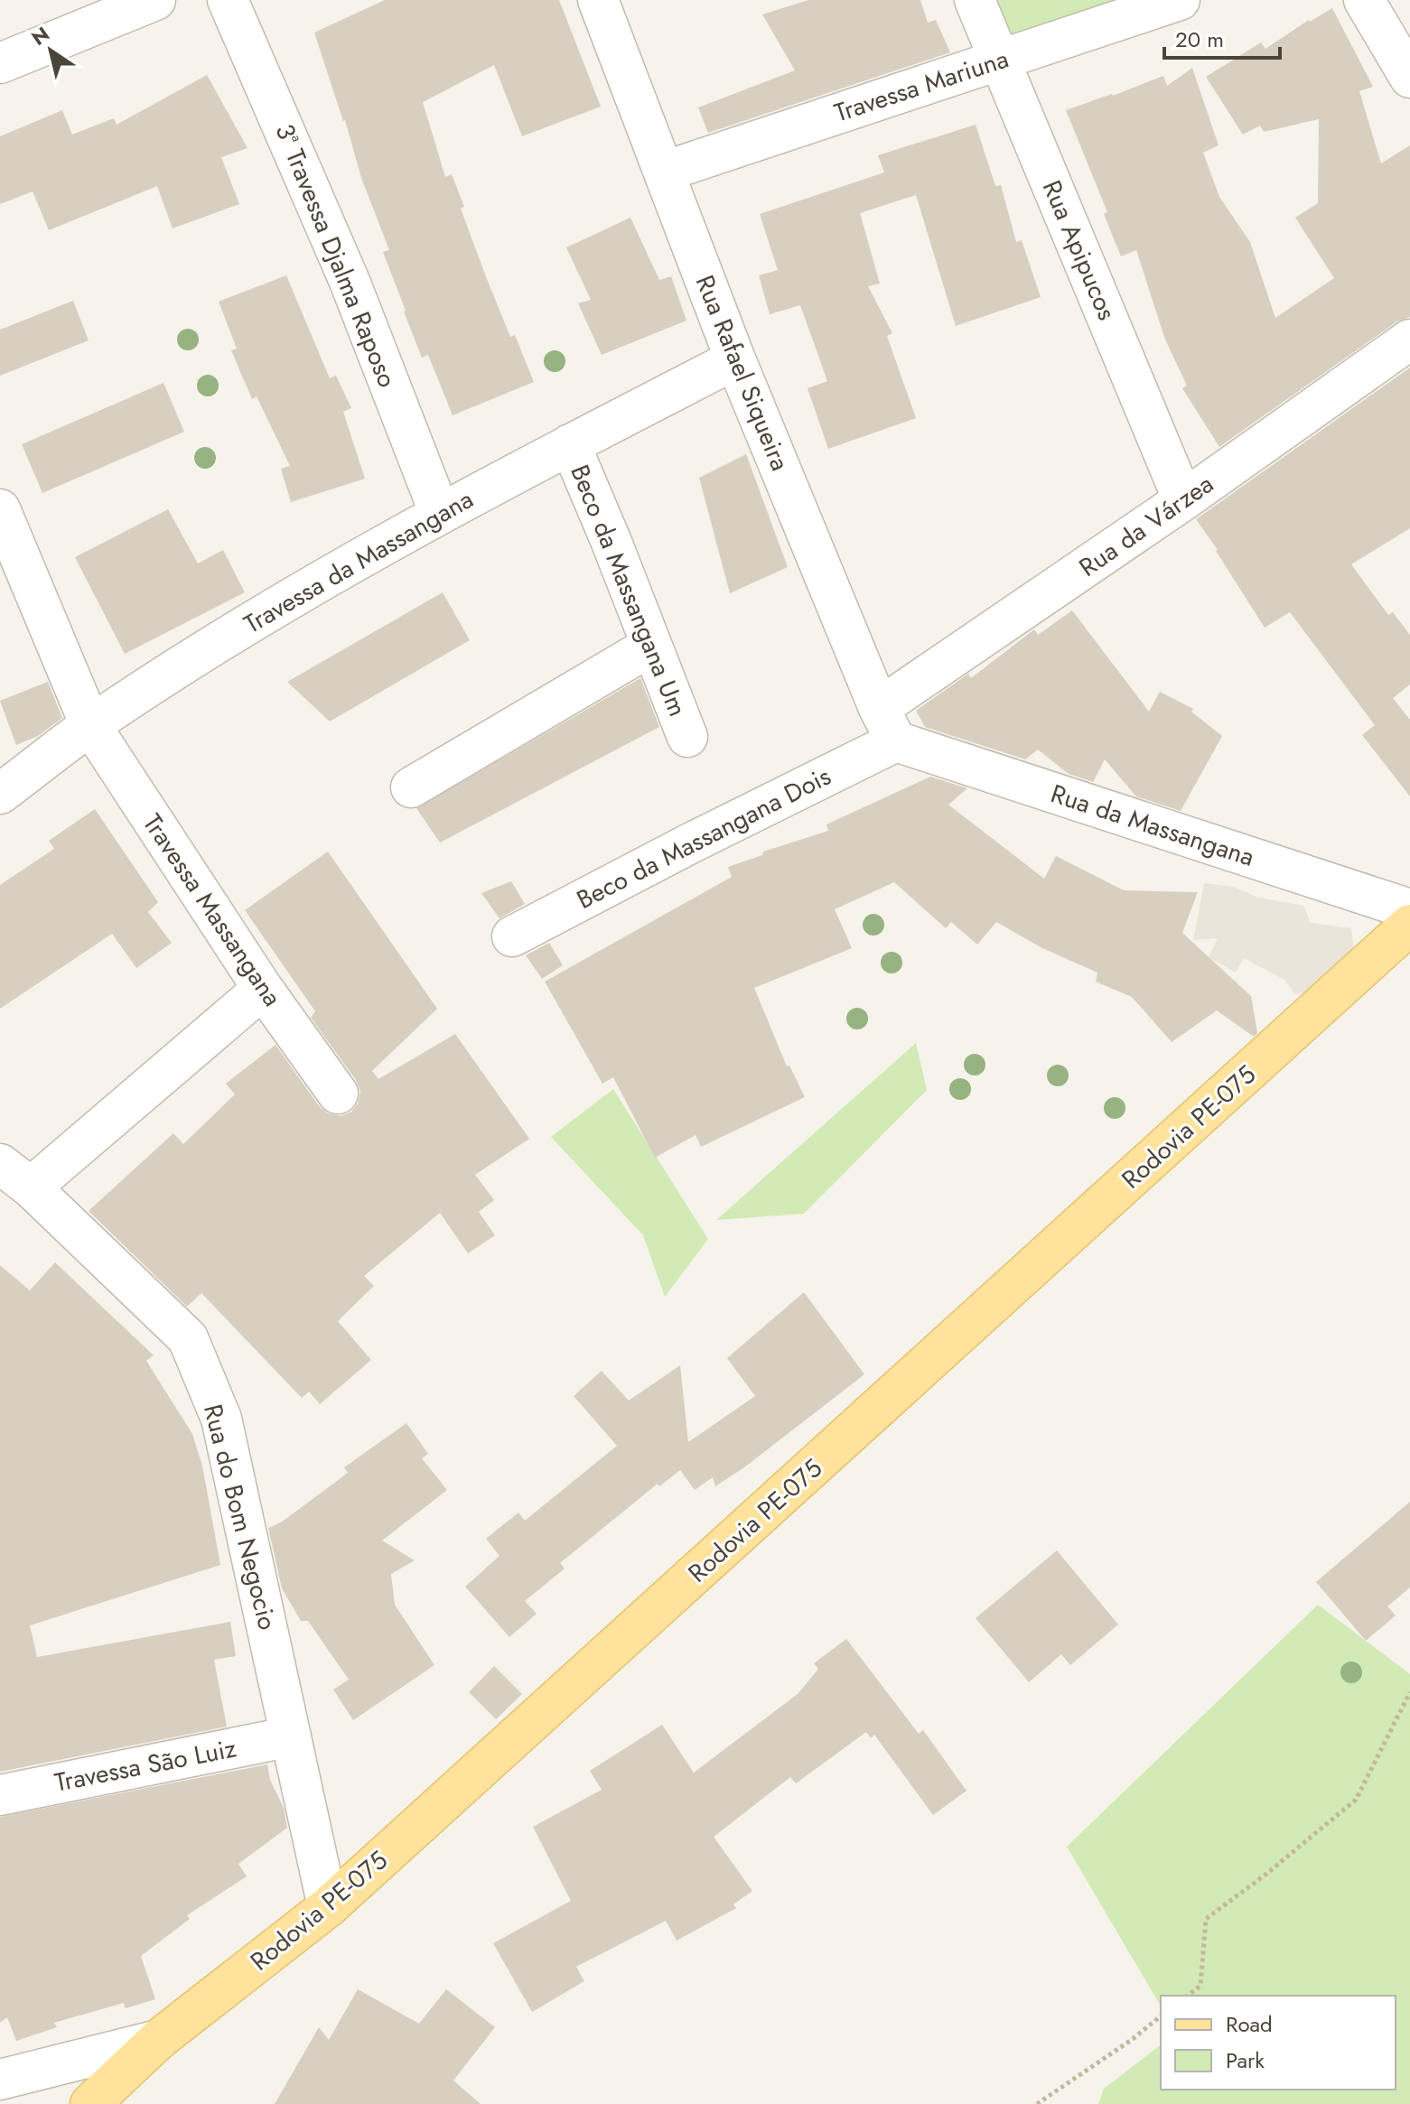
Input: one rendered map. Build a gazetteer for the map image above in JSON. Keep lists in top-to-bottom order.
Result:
{
  "streets": {
    "main road": ["Rodovia PE-075"],
    "street": [
      "Travessa Mariuna",
      "Rua Apipucos",
      "3ª Travessa Djalma Raposo",
      "Rua Rafael Siqueira",
      "Rua da Várzea",
      "Travessa da Massangana",
      "Beco da Massangana Um",
      "Rua da Massangana",
      "Beco da Massangana Dois",
      "Travessa Massangana",
      "Rua do Bom Negocio",
      "Travessa São Luiz"
    ]
  },
  "crossings": [
    ["Travessa Mariuna", "Rua Apipucos"],
    ["Travessa Mariuna", "Rua Rafael Siqueira"],
    ["Rua Apipucos", "Rua da Várzea"],
    ["3ª Travessa Djalma Raposo", "Travessa da Massangana"],
    ["Rua Rafael Siqueira", "Rua da Várzea"],
    ["Rua Rafael Siqueira", "Travessa da Massangana"],
    ["Rua Rafael Siqueira", "Rua da Massangana"],
    ["Rua Rafael Siqueira", "Beco da Massangana Dois"],
    ["Rua da Várzea", "Rua da Massangana"],
    ["Rua da Várzea", "Beco da Massangana Dois"],
    ["Travessa da Massangana", "Beco da Massangana Um"],
    ["Travessa da Massangana", "Travessa Massangana"],
    ["Rua da Massangana", "Beco da Massangana Dois"],
    ["Rodovia PE-075", "Rua do Bom Negocio"],
    ["Rua do Bom Negocio", "Travessa São Luiz"]
  ],
  "legend": ["Road", "Park"],
  "scale_bar": "20 m",
  "north": "top left"
}
